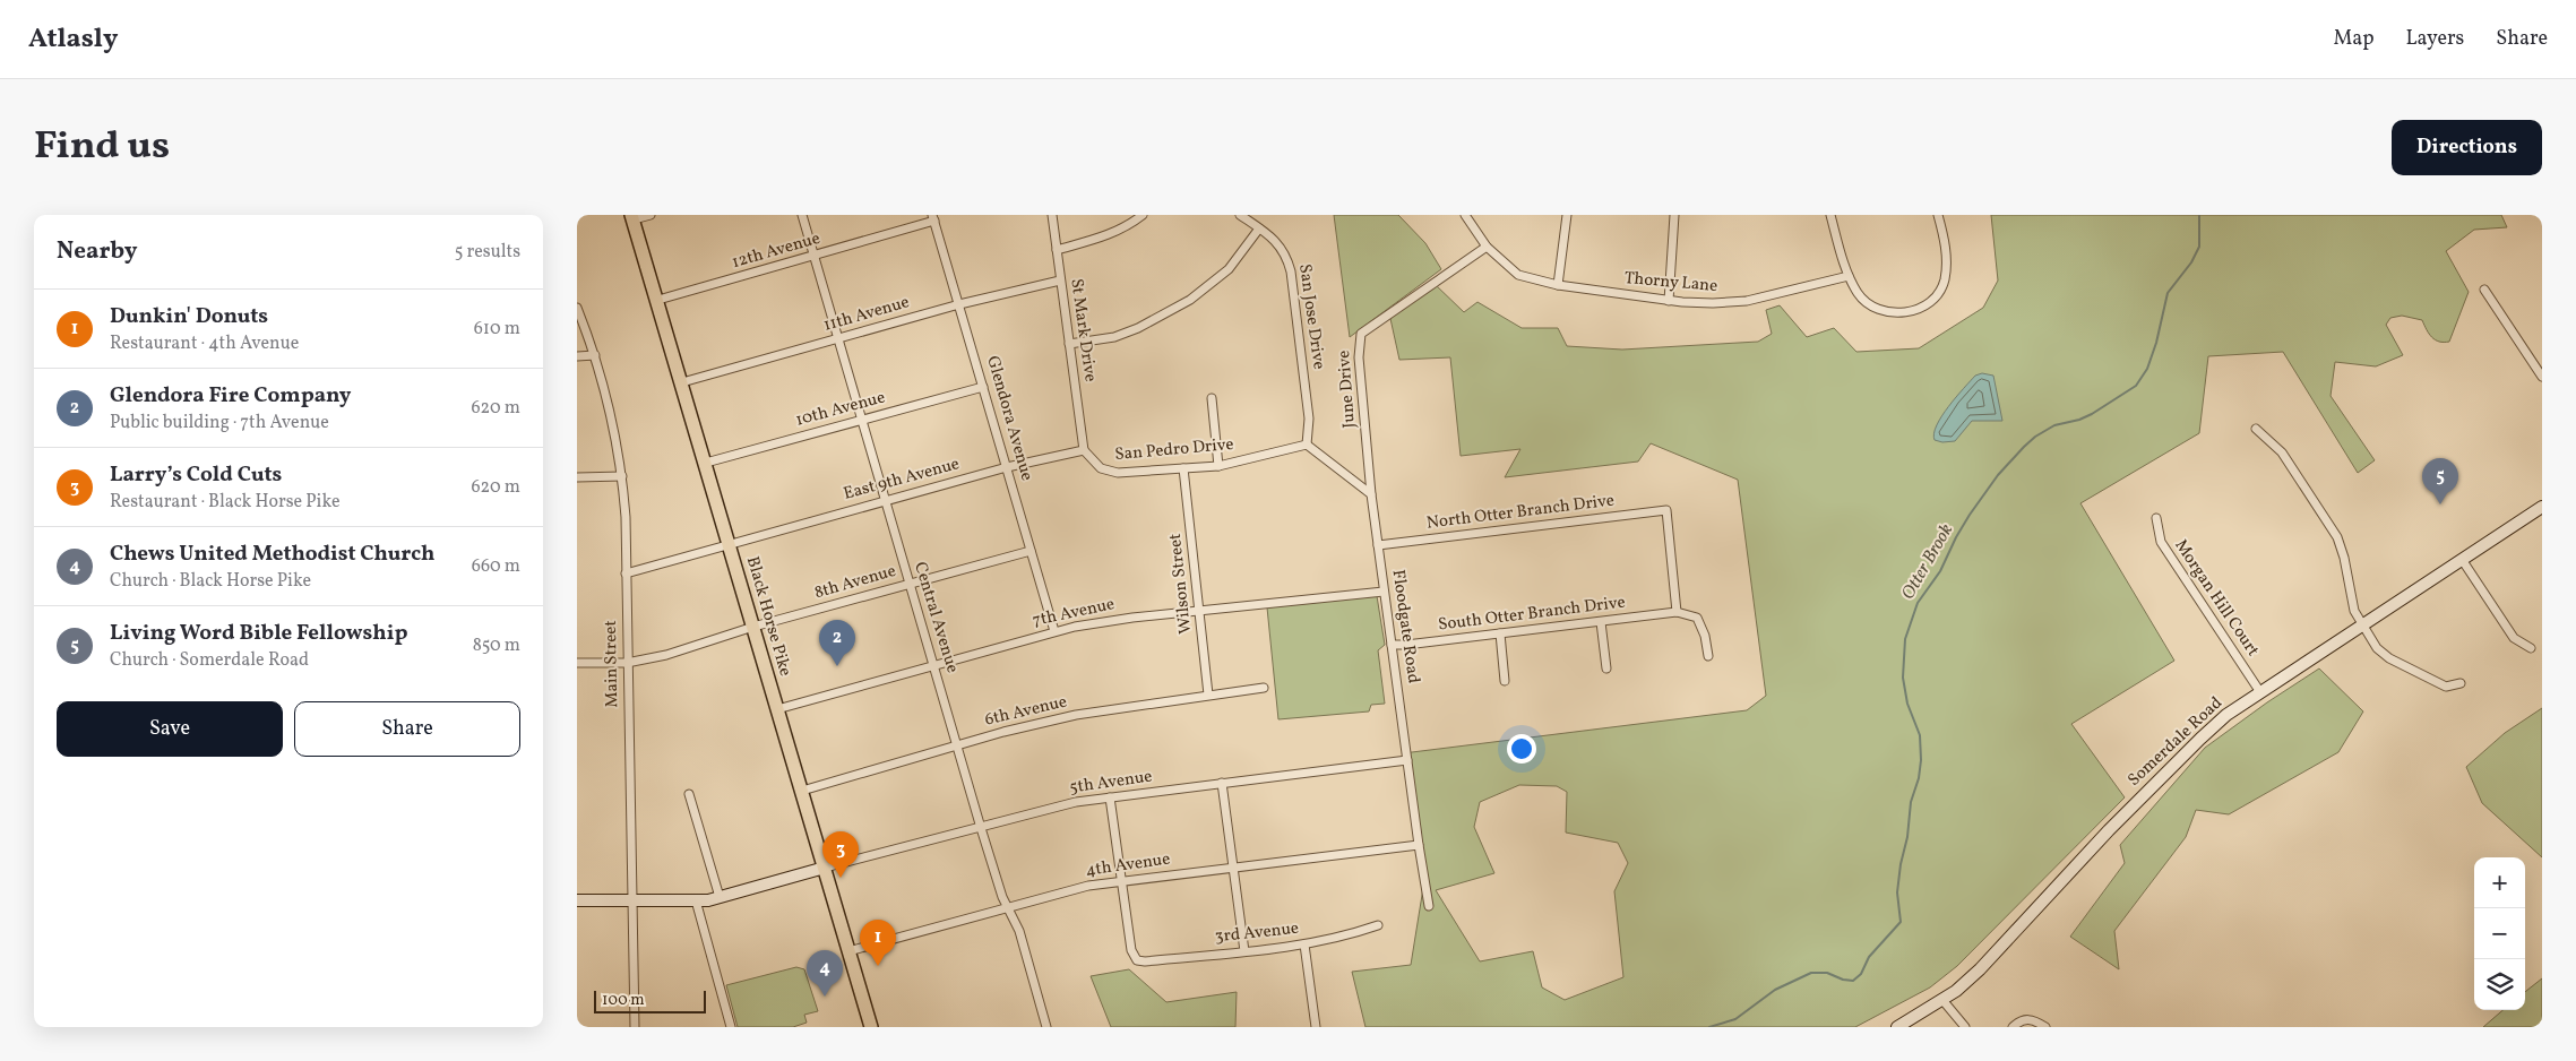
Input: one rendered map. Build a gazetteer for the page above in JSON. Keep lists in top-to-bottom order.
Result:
{
  "streets": {
    "main road": ["Black Horse Pike", "Somerdale Road"],
    "street": [
      "12th Avenue",
      "Thorny Lane",
      "11th Avenue",
      "San Jose Drive",
      "St Mark Drive",
      "June Drive",
      "10th Avenue",
      "Glendora Avenue",
      "San Pedro Drive",
      "East 9th Avenue",
      "North Otter Branch Drive",
      "8th Avenue",
      "Wilson Street",
      "Morgan Hill Court",
      "7th Avenue",
      "South Otter Branch Drive",
      "Central Avenue",
      "Floodgate Road",
      "Main Street",
      "6th Avenue",
      "5th Avenue",
      "4th Avenue",
      "3rd Avenue"
    ]
  },
  "crossings": [
    ["12th Avenue", "Glendora Avenue"],
    ["12th Avenue", "Black Horse Pike"],
    ["12th Avenue", "Central Avenue"],
    ["Thorny Lane", "June Drive"],
    ["11th Avenue", "St Mark Drive"],
    ["11th Avenue", "Glendora Avenue"],
    ["11th Avenue", "Black Horse Pike"],
    ["11th Avenue", "Central Avenue"],
    ["San Jose Drive", "San Pedro Drive"],
    ["St Mark Drive", "San Pedro Drive"],
    ["St Mark Drive", "East 9th Avenue"],
    ["June Drive", "Floodgate Road"],
    ["10th Avenue", "Glendora Avenue"],
    ["10th Avenue", "Black Horse Pike"],
    ["10th Avenue", "Central Avenue"],
    ["Glendora Avenue", "East 9th Avenue"],
    ["Glendora Avenue", "8th Avenue"],
    ["Glendora Avenue", "7th Avenue"],
    ["San Pedro Drive", "East 9th Avenue"],
    ["San Pedro Drive", "Wilson Street"],
    ["East 9th Avenue", "Black Horse Pike"],
    ["East 9th Avenue", "Central Avenue"],
    ["East 9th Avenue", "Main Street"],
    ["North Otter Branch Drive", "South Otter Branch Drive"],
    ["North Otter Branch Drive", "Floodgate Road"],
    ["8th Avenue", "Black Horse Pike"],
    ["8th Avenue", "Central Avenue"],
    ["8th Avenue", "Main Street"],
    ["Wilson Street", "7th Avenue"],
    ["Wilson Street", "6th Avenue"],
    ["Morgan Hill Court", "Somerdale Road"],
    ["7th Avenue", "Black Horse Pike"],
    ["7th Avenue", "Central Avenue"],
    ["7th Avenue", "Floodgate Road"],
    ["South Otter Branch Drive", "Floodgate Road"],
    ["Black Horse Pike", "6th Avenue"],
    ["Black Horse Pike", "5th Avenue"],
    ["Black Horse Pike", "4th Avenue"],
    ["Central Avenue", "6th Avenue"],
    ["Central Avenue", "5th Avenue"],
    ["Central Avenue", "4th Avenue"],
    ["Floodgate Road", "5th Avenue"],
    ["Floodgate Road", "4th Avenue"],
    ["4th Avenue", "3rd Avenue"]
  ],
  "water": ["Otter Brook"],
  "scale_bar": "100 m",
  "page": {
    "header": "Atlasly",
    "nav": ["Map", "Layers", "Share"],
    "title": "Find us",
    "buttons": [
      "Directions",
      ["Save", "Share"]
    ],
    "heading": ["Nearby", "5 results"],
    "list": [
      {
        "mark": "1",
        "name": "Dunkin' Donuts",
        "note": "Restaurant · 4th Avenue",
        "value": "610 m"
      },
      {
        "mark": "2",
        "name": "Glendora Fire Company",
        "note": "Public building · 7th Avenue",
        "value": "620 m"
      },
      {
        "mark": "3",
        "name": "Larry’s Cold Cuts",
        "note": "Restaurant · Black Horse Pike",
        "value": "620 m"
      },
      {
        "mark": "4",
        "name": "Chews United Methodist Church",
        "note": "Church · Black Horse Pike",
        "value": "660 m"
      },
      {
        "mark": "5",
        "name": "Living Word Bible Fellowship",
        "note": "Church · Somerdale Road",
        "value": "850 m"
      }
    ],
    "pins": [
      "5",
      "2",
      "3",
      "1",
      "4"
    ],
    "map_buttons": ["+", "−"],
    "scale": "100 m"
  }
}
